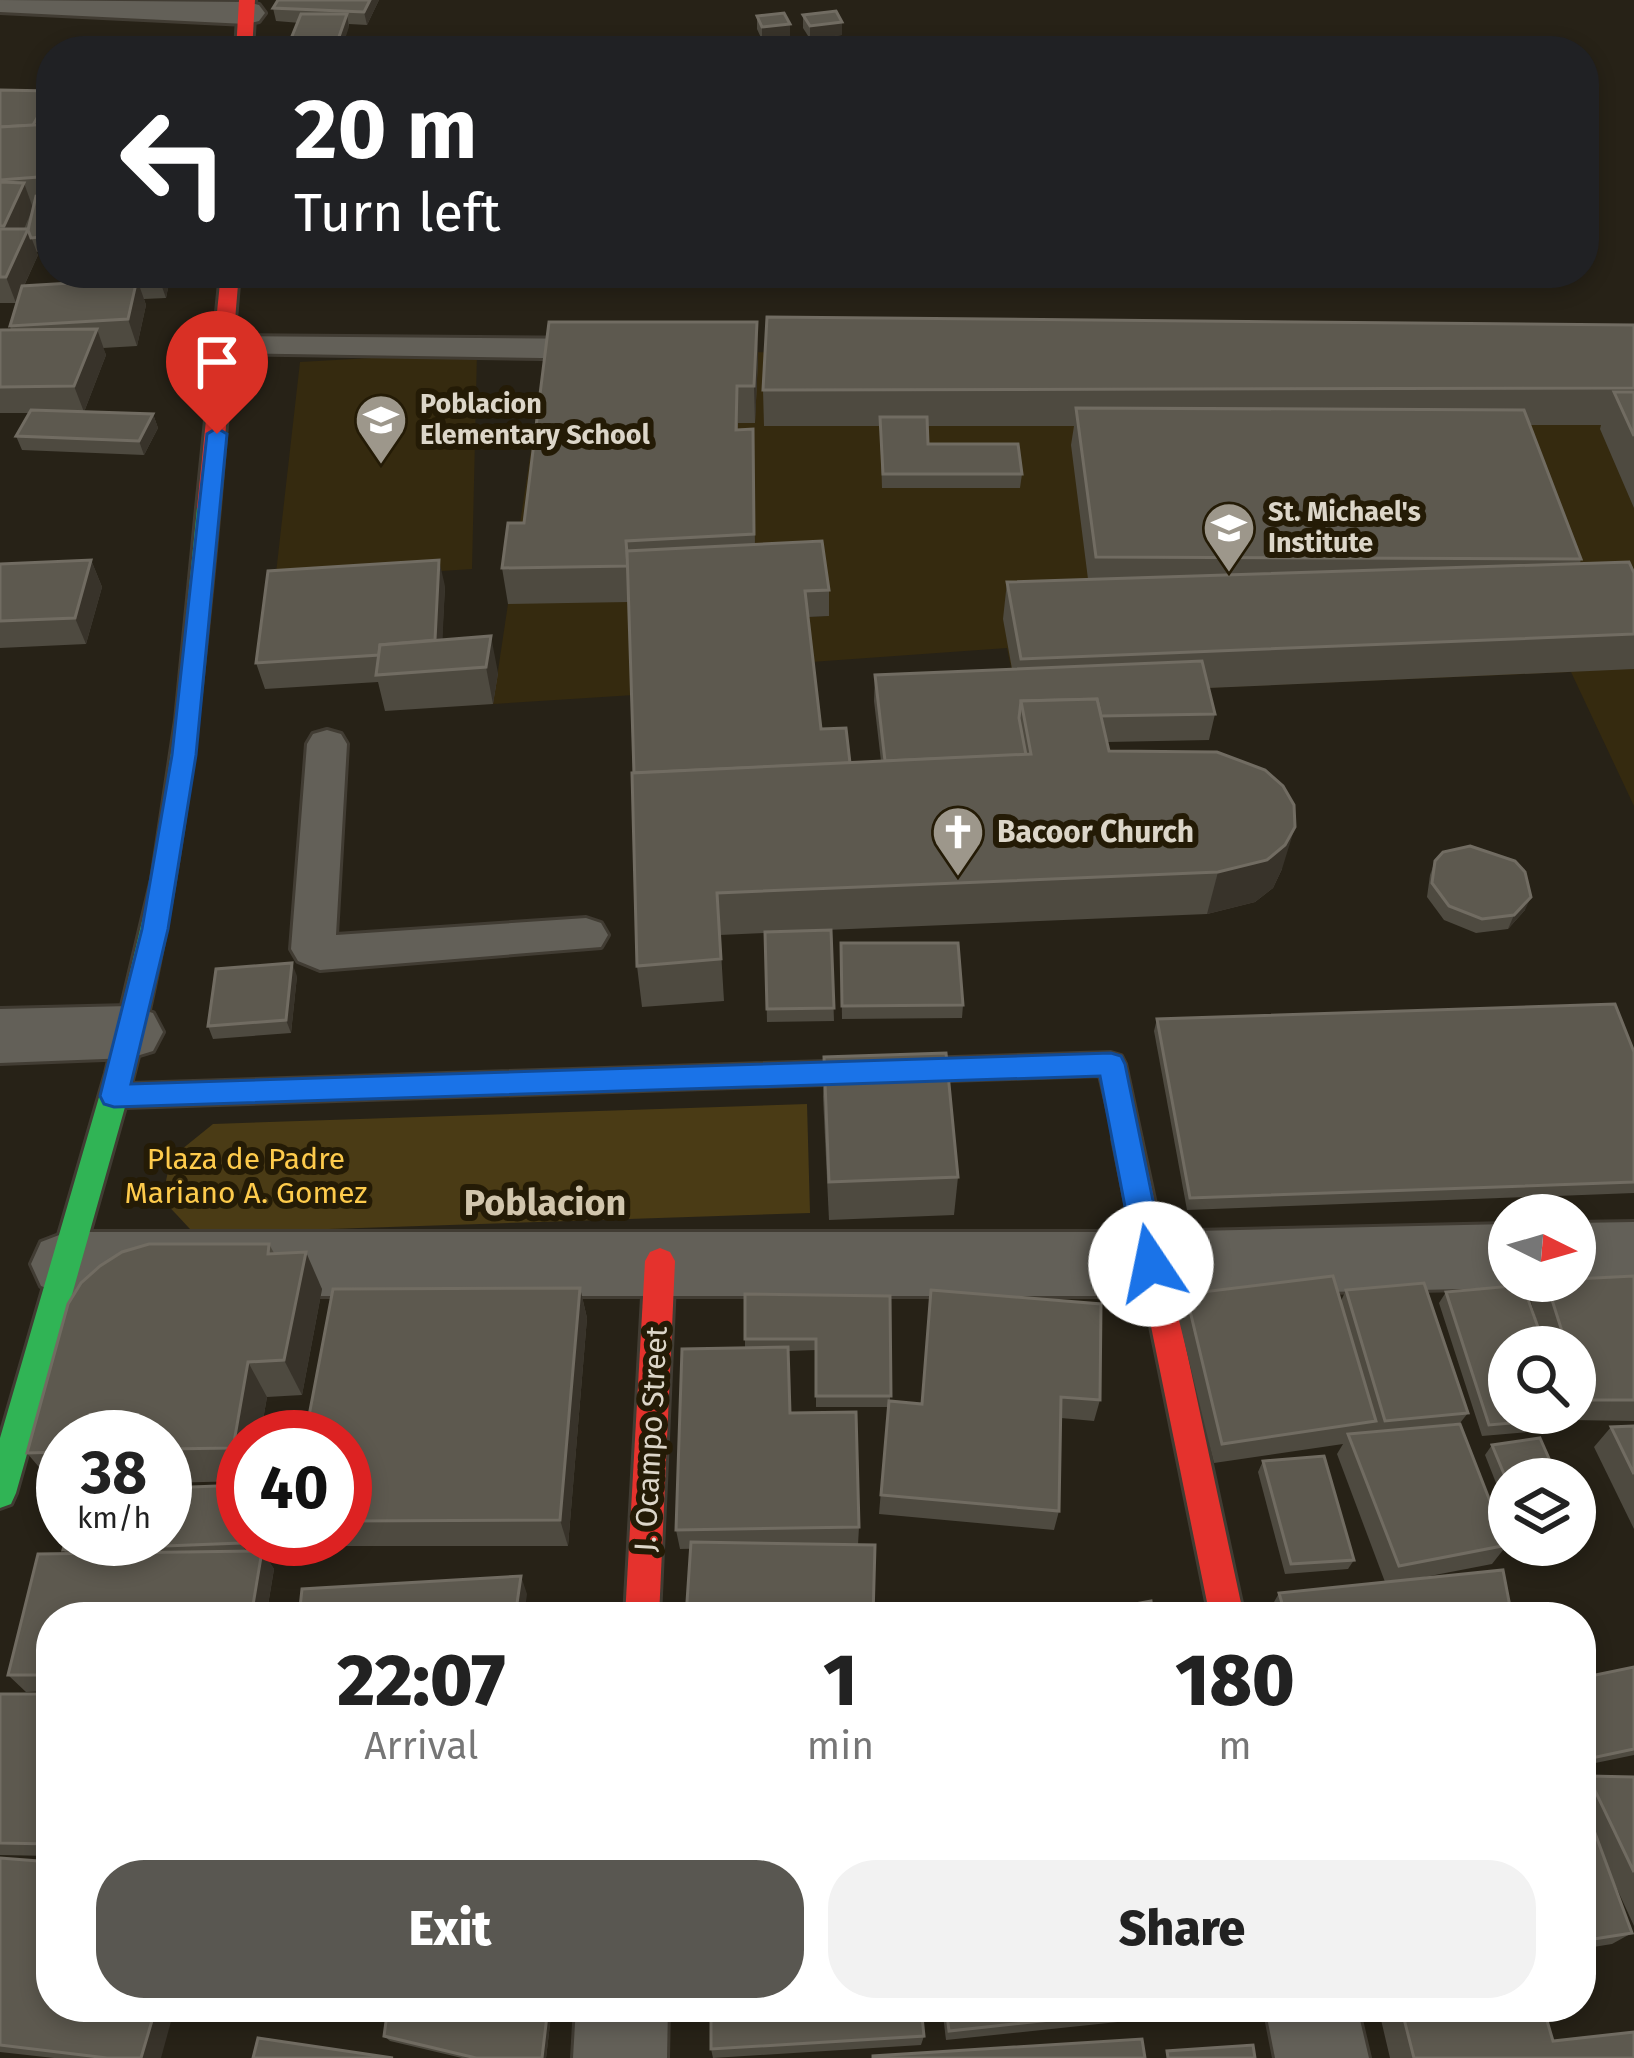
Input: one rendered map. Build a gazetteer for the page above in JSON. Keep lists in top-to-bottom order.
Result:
{
  "streets": {
    "main road": ["J. Ocampo Street"]
  },
  "districts": ["Poblacion"],
  "parks": ["Plaza de Padre Mariano A. Gomez"],
  "places": {
    "school or university": ["Poblacion Elementary School", "St. Michael's Institute"],
    "church": ["Bacoor Church"]
  },
  "north": "right",
  "page": {
    "turn": ["20 m", "Turn left"],
    "speed": "38 km/h",
    "limit": "40",
    "eta": [
      "22:07",
      "Arrival",
      "1",
      "min",
      "180",
      "m"
    ],
    "buttons": ["Exit", "Share"]
  }
}
